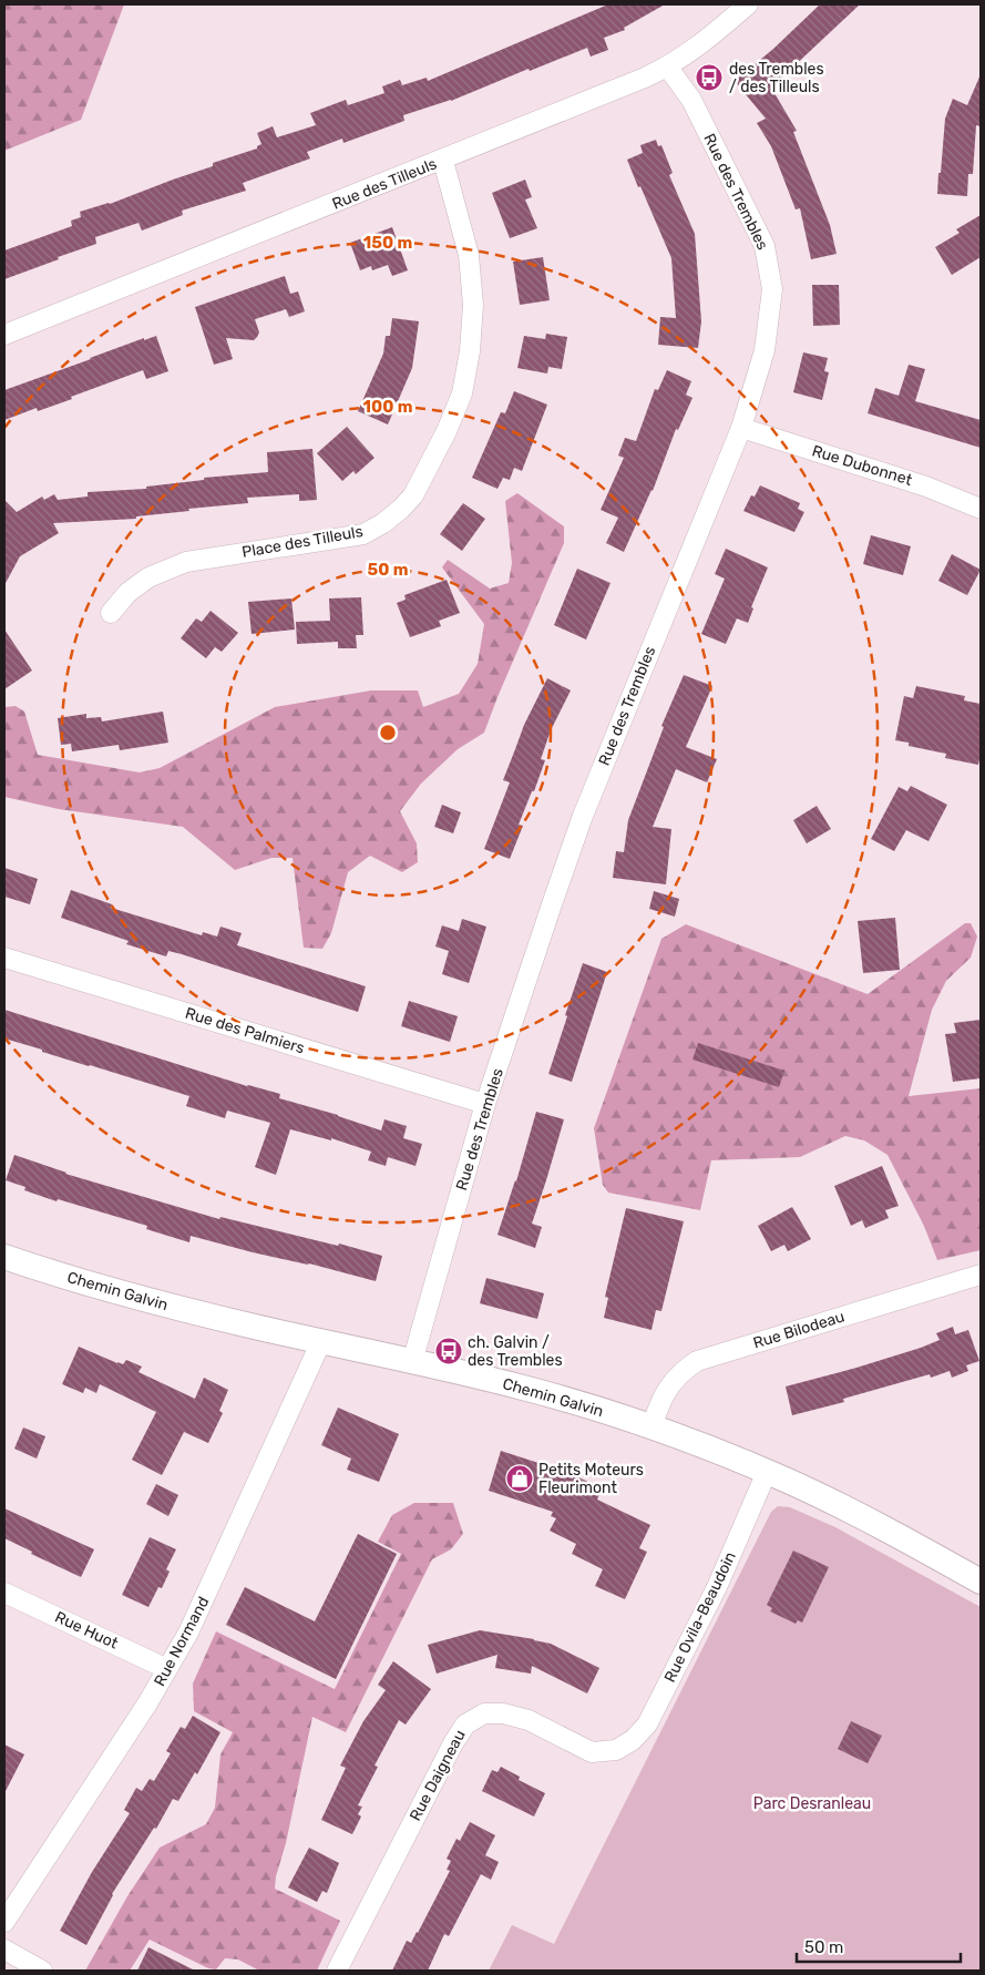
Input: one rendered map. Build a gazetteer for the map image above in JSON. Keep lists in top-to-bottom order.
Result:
{
  "streets": {
    "street": [
      "Rue des Tilleuls",
      "Rue des Trembles",
      "Rue Dubonnet",
      "Place des Tilleuls",
      "Rue des Palmiers",
      "Chemin Galvin",
      "Rue Bilodeau",
      "Rue Ovila-Beaudoin",
      "Rue Huot",
      "Rue Normand",
      "Rue Daigneau"
    ]
  },
  "crossings": [
    ["Rue des Tilleuls", "Rue des Trembles"],
    ["Rue des Tilleuls", "Place des Tilleuls"],
    ["Rue des Trembles", "Rue Dubonnet"],
    ["Rue des Trembles", "Rue des Palmiers"],
    ["Rue des Trembles", "Chemin Galvin"],
    ["Chemin Galvin", "Rue Bilodeau"],
    ["Chemin Galvin", "Rue Ovila-Beaudoin"],
    ["Chemin Galvin", "Rue Normand"],
    ["Rue Ovila-Beaudoin", "Rue Daigneau"],
    ["Rue Huot", "Rue Normand"]
  ],
  "parks": ["Parc Desranleau"],
  "places": {
    "bus stop": ["des Trembles / des Tilleuls", "ch. Galvin / des Trembles"],
    "shop": ["Petits Moteurs Fleurimont"]
  },
  "scale_bar": "50 m",
  "rings": ["150 m", "100 m", "50 m"]
}
